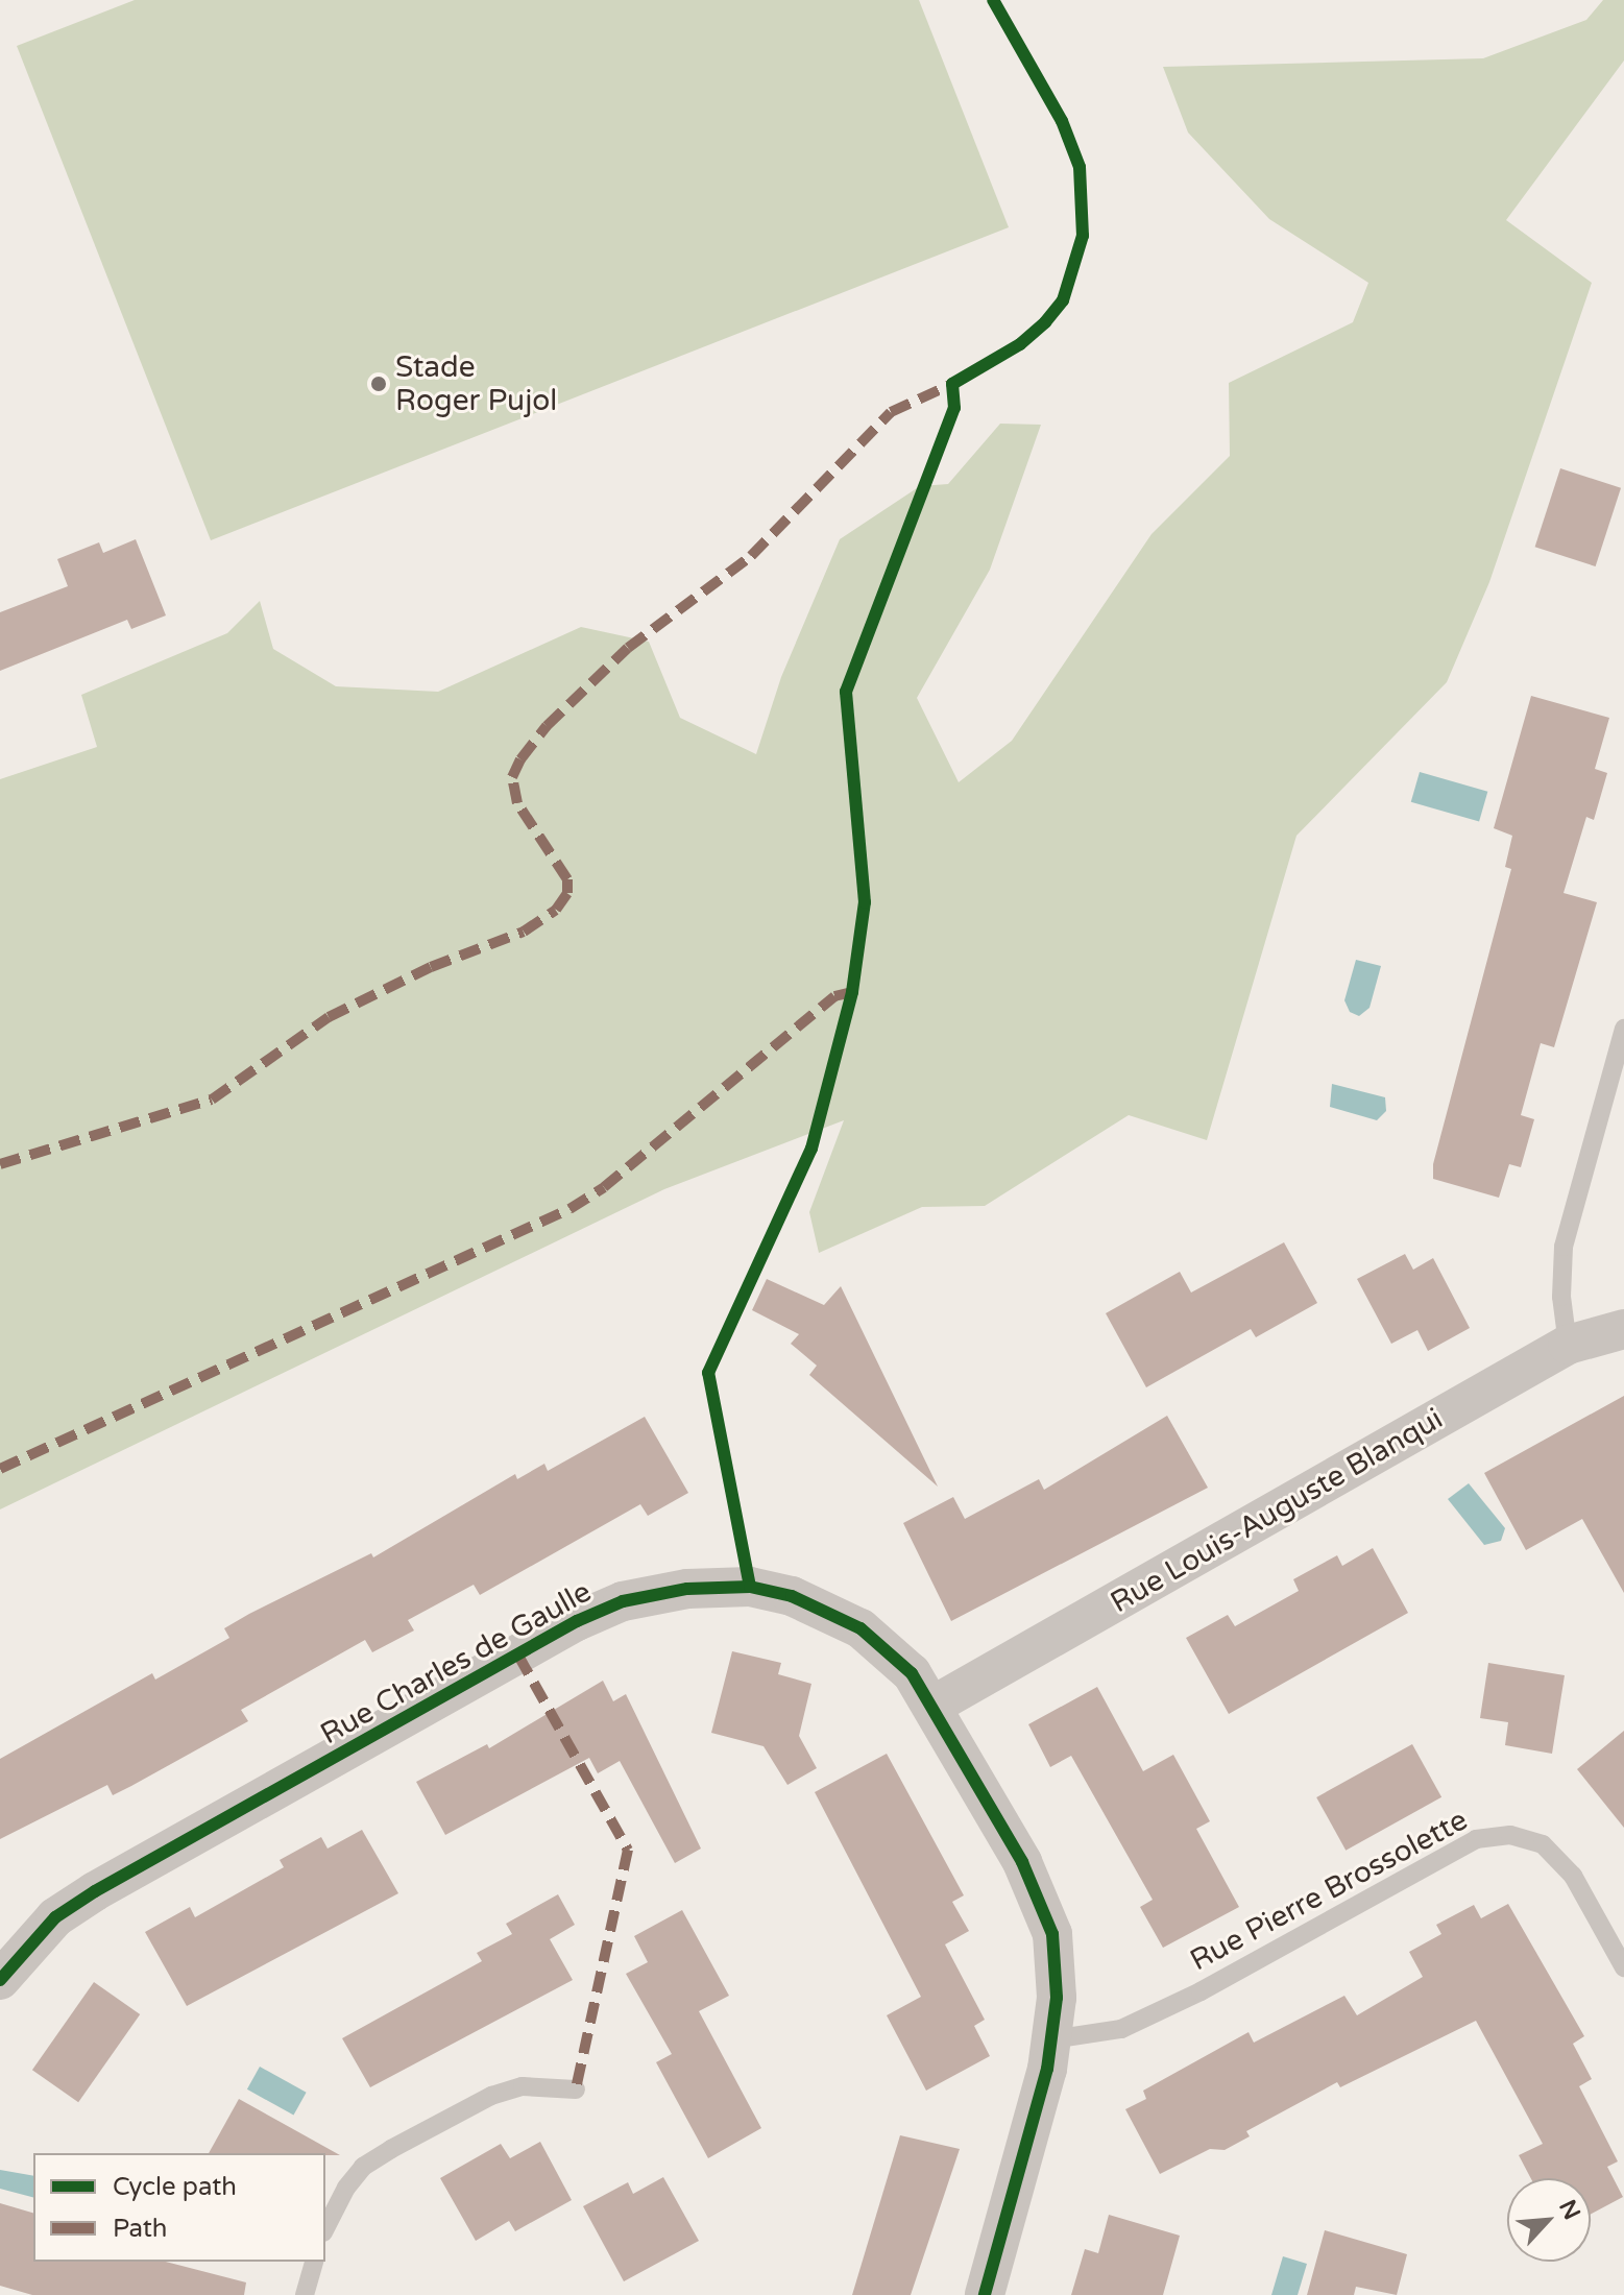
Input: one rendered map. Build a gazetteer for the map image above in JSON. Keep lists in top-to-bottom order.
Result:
{
  "streets": {
    "street": ["Rue Louis-Auguste Blanqui", "Rue Charles de Gaulle"],
    "lane": ["Rue Pierre Brossolette"]
  },
  "crossings": [
    ["Rue Louis-Auguste Blanqui", "Rue Charles de Gaulle"],
    ["Rue Charles de Gaulle", "Rue Pierre Brossolette"]
  ],
  "places": ["Stade Roger Pujol"],
  "legend": ["Cycle path", "Path"],
  "north": "top right"
}
